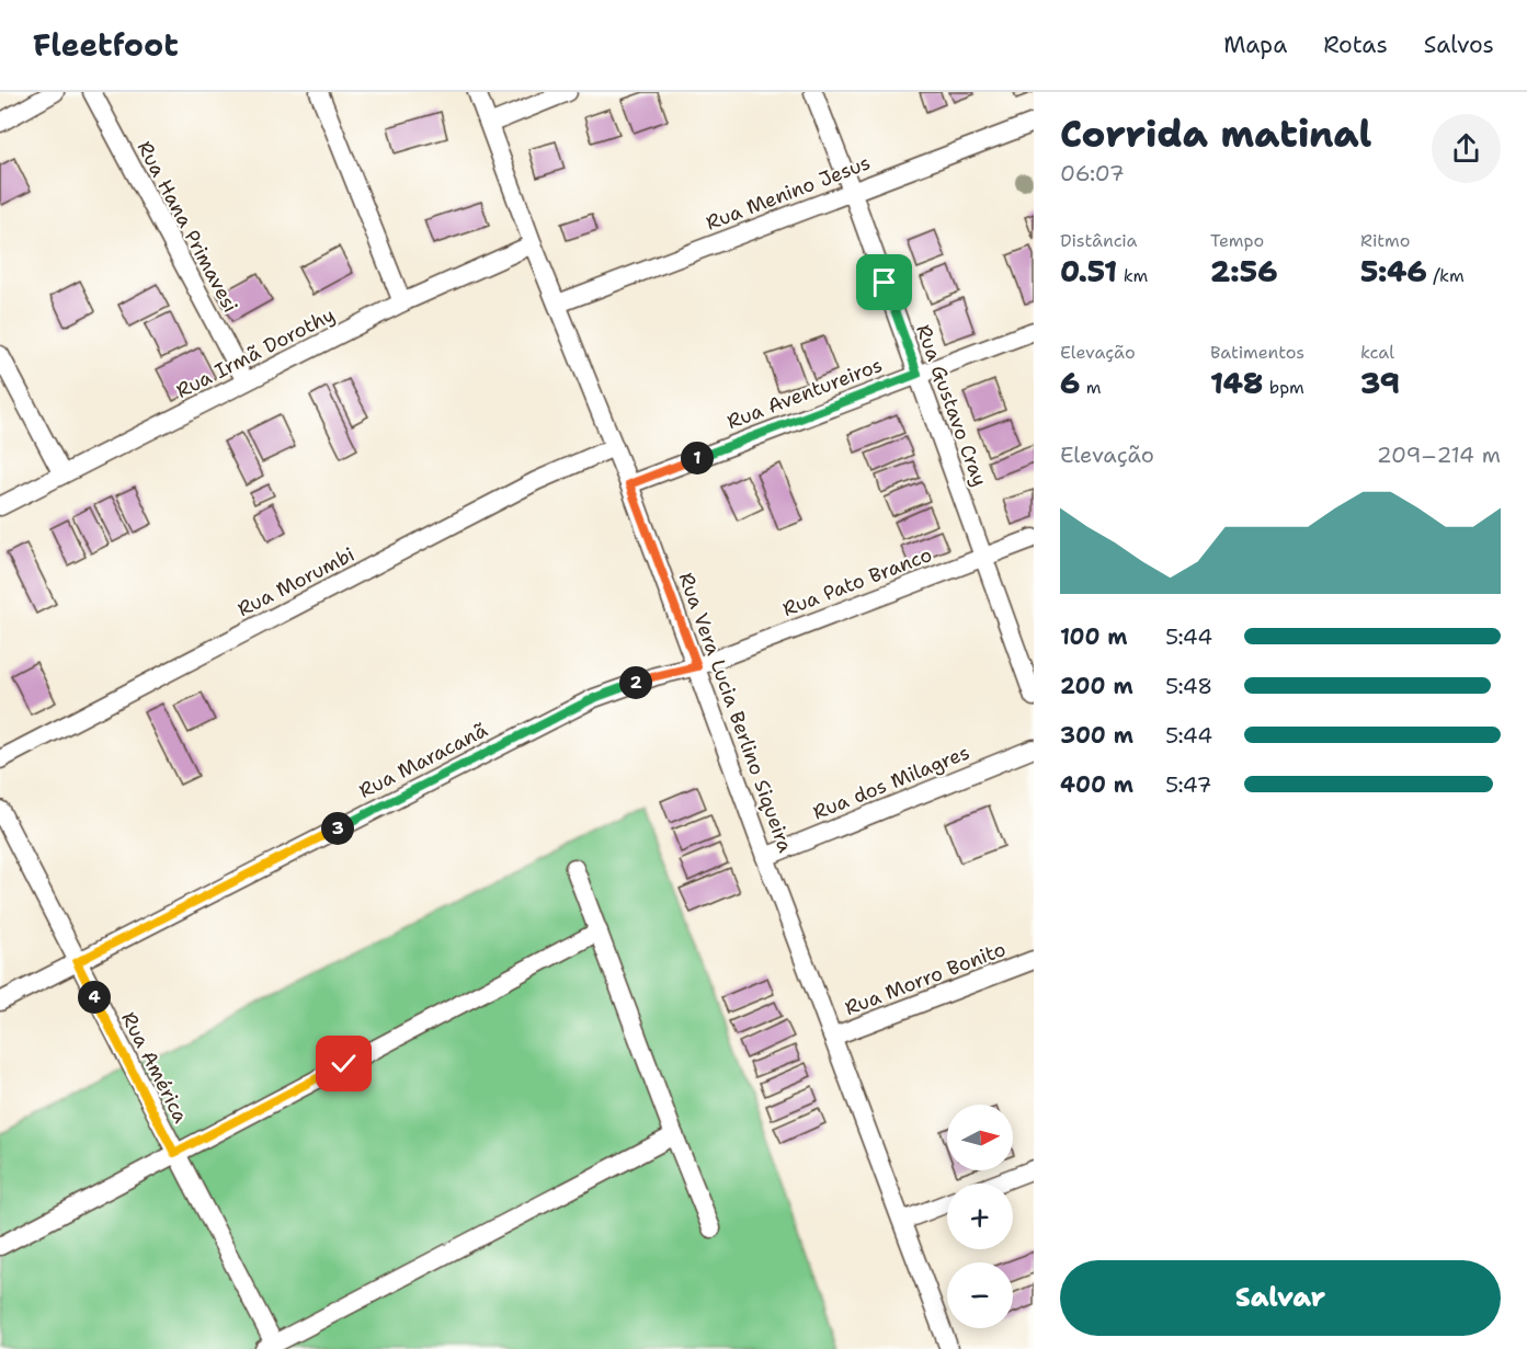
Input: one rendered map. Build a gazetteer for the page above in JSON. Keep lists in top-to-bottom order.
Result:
{
  "streets": {
    "street": [
      "Rua Menino Jesus",
      "Rua Hana Primavesi",
      "Rua Irmã Dorothy",
      "Rua Aventureiros",
      "Rua Gustavo Cray",
      "Rua Morumbi",
      "Rua Pato Branco",
      "Rua Vera Lucia Berlino Siqueira",
      "Rua Maracanã",
      "Rua dos Milagres",
      "Rua Morro Bonito",
      "Rua América"
    ]
  },
  "crossings": [
    ["Rua Menino Jesus", "Rua Gustavo Cray"],
    ["Rua Menino Jesus", "Rua Vera Lucia Berlino Siqueira"],
    ["Rua Hana Primavesi", "Rua Irmã Dorothy"],
    ["Rua Irmã Dorothy", "Rua Vera Lucia Berlino Siqueira"],
    ["Rua Aventureiros", "Rua Gustavo Cray"],
    ["Rua Aventureiros", "Rua Vera Lucia Berlino Siqueira"],
    ["Rua Gustavo Cray", "Rua Pato Branco"],
    ["Rua Morumbi", "Rua Vera Lucia Berlino Siqueira"],
    ["Rua Pato Branco", "Rua Vera Lucia Berlino Siqueira"],
    ["Rua Pato Branco", "Rua Maracanã"],
    ["Rua Vera Lucia Berlino Siqueira", "Rua Maracanã"],
    ["Rua Vera Lucia Berlino Siqueira", "Rua dos Milagres"],
    ["Rua Vera Lucia Berlino Siqueira", "Rua Morro Bonito"],
    ["Rua Maracanã", "Rua América"]
  ],
  "north": "right",
  "page": {
    "header": "Fleetfoot",
    "nav": ["Mapa", "Rotas", "Salvos"],
    "heading": ["Corrida matinal", "06:07"],
    "stats": [
      ["Distância", "0.51 km"],
      ["Tempo", "2:56"],
      ["Ritmo", "5:46 /km"],
      ["Elevação", "6 m"],
      ["Batimentos", "148 bpm"],
      ["kcal", "39"]
    ],
    "chart": ["Elevação", "209–214 m"],
    "pins": [
      "1",
      "2",
      "3",
      "4"
    ],
    "list": [
      {
        "name": "100 m",
        "note": "5:44"
      },
      {
        "name": "200 m",
        "note": "5:48"
      },
      {
        "name": "300 m",
        "note": "5:44"
      },
      {
        "name": "400 m",
        "note": "5:47"
      }
    ],
    "map_buttons": ["+", "−"],
    "buttons": "Salvar"
  }
}
